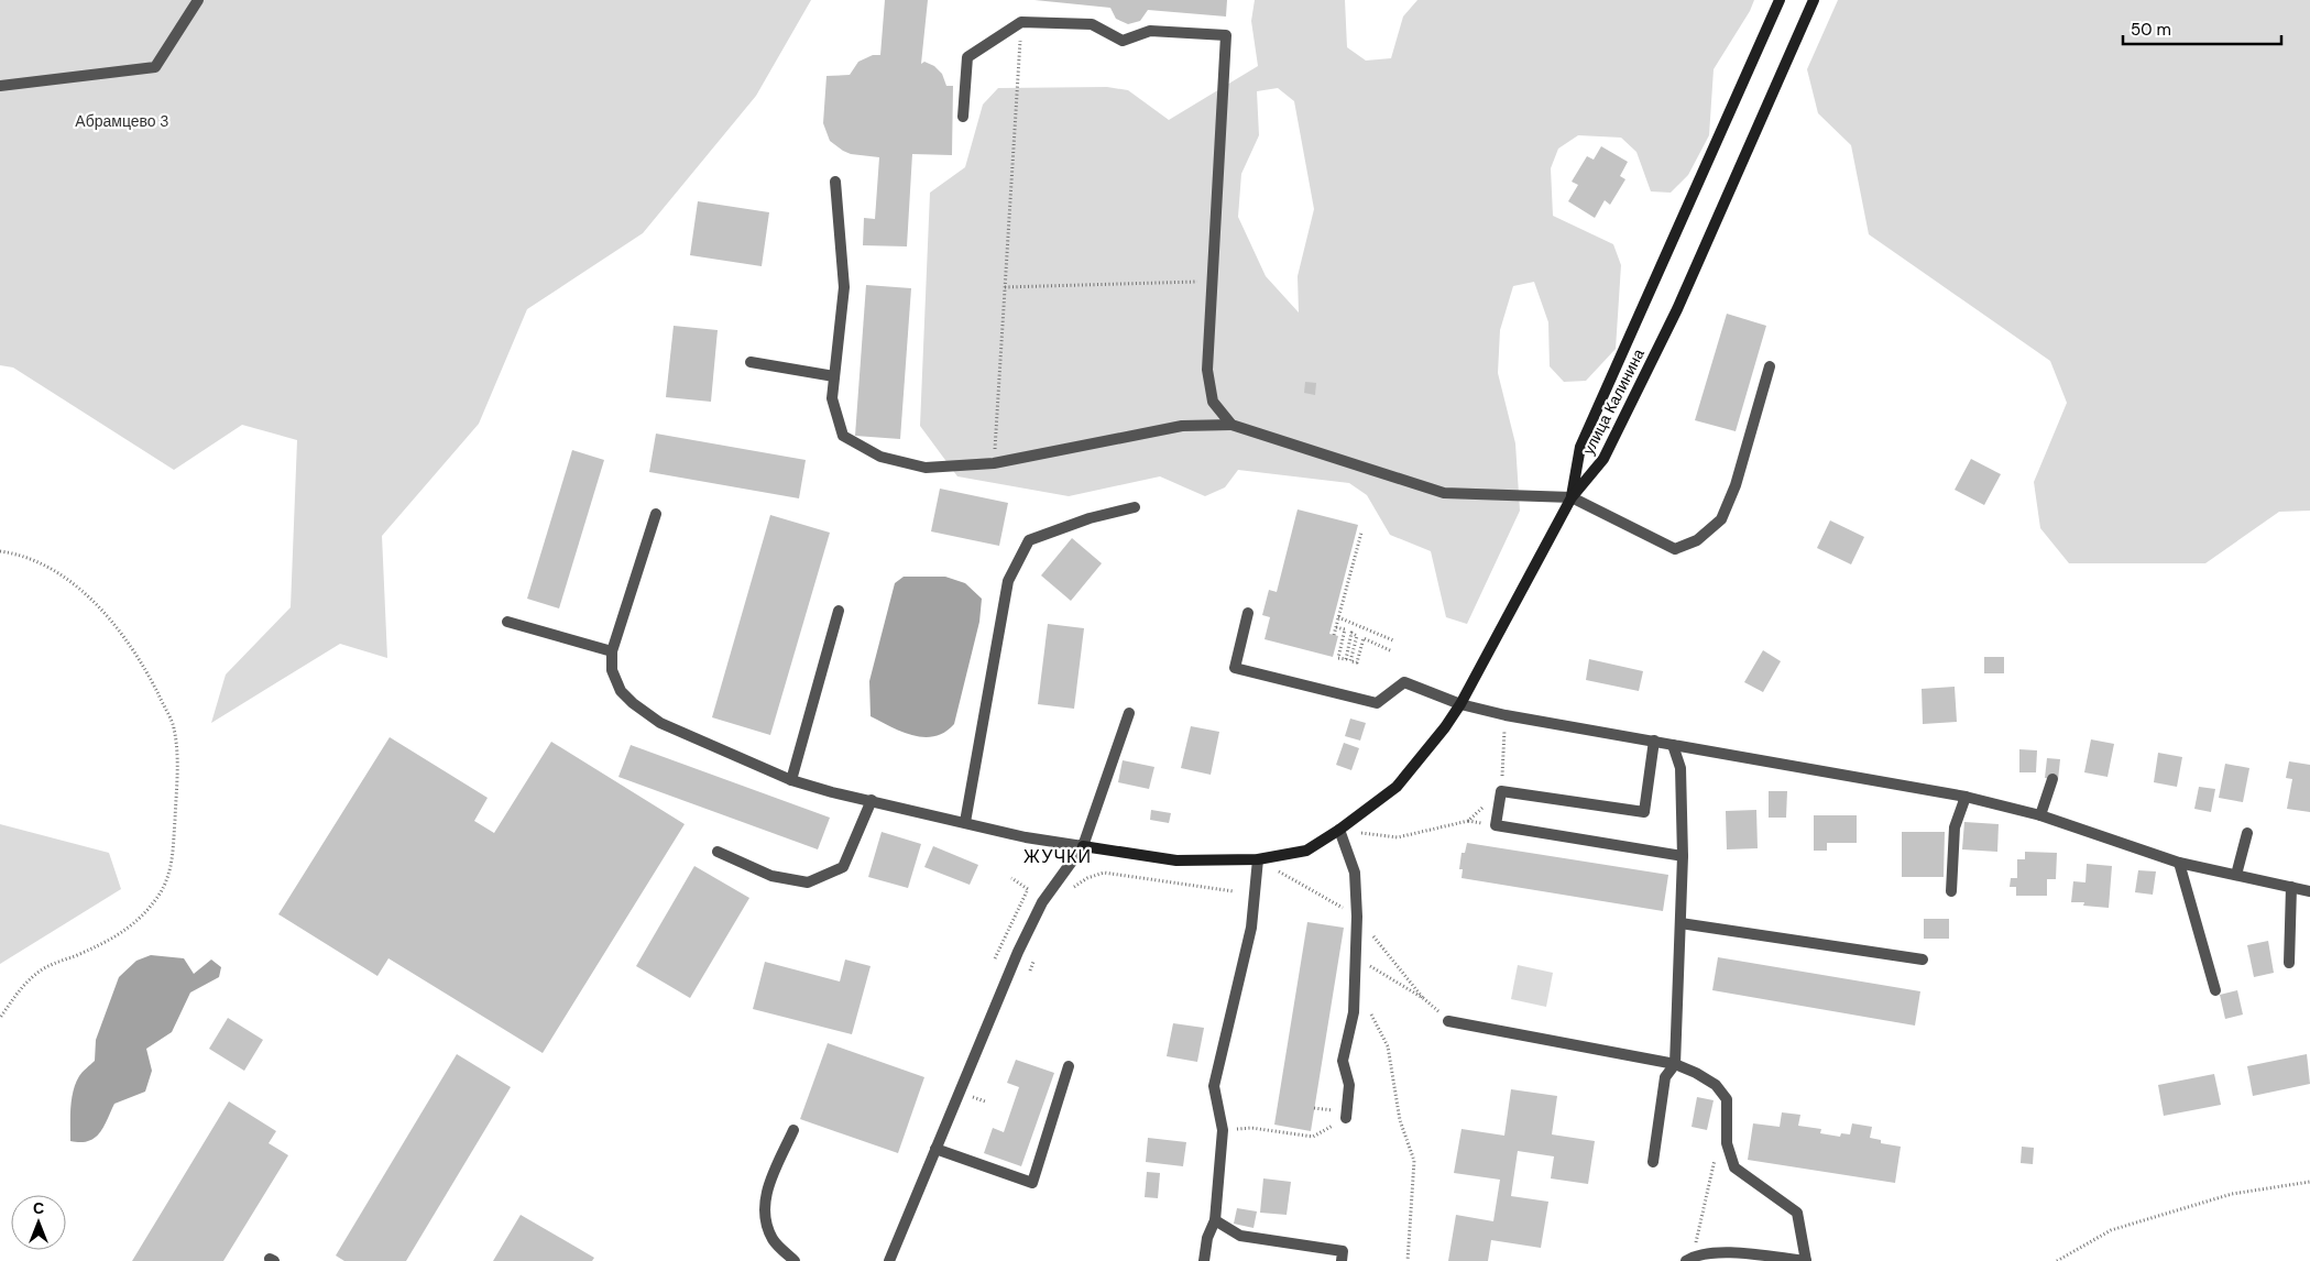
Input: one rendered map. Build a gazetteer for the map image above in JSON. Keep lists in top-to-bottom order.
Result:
{
  "streets": {
    "street": ["улица Калинина"]
  },
  "districts": ["ЖУЧКИ"],
  "parks": ["Абрамцево 3"],
  "scale_bar": "50 m",
  "north": "top"
}
